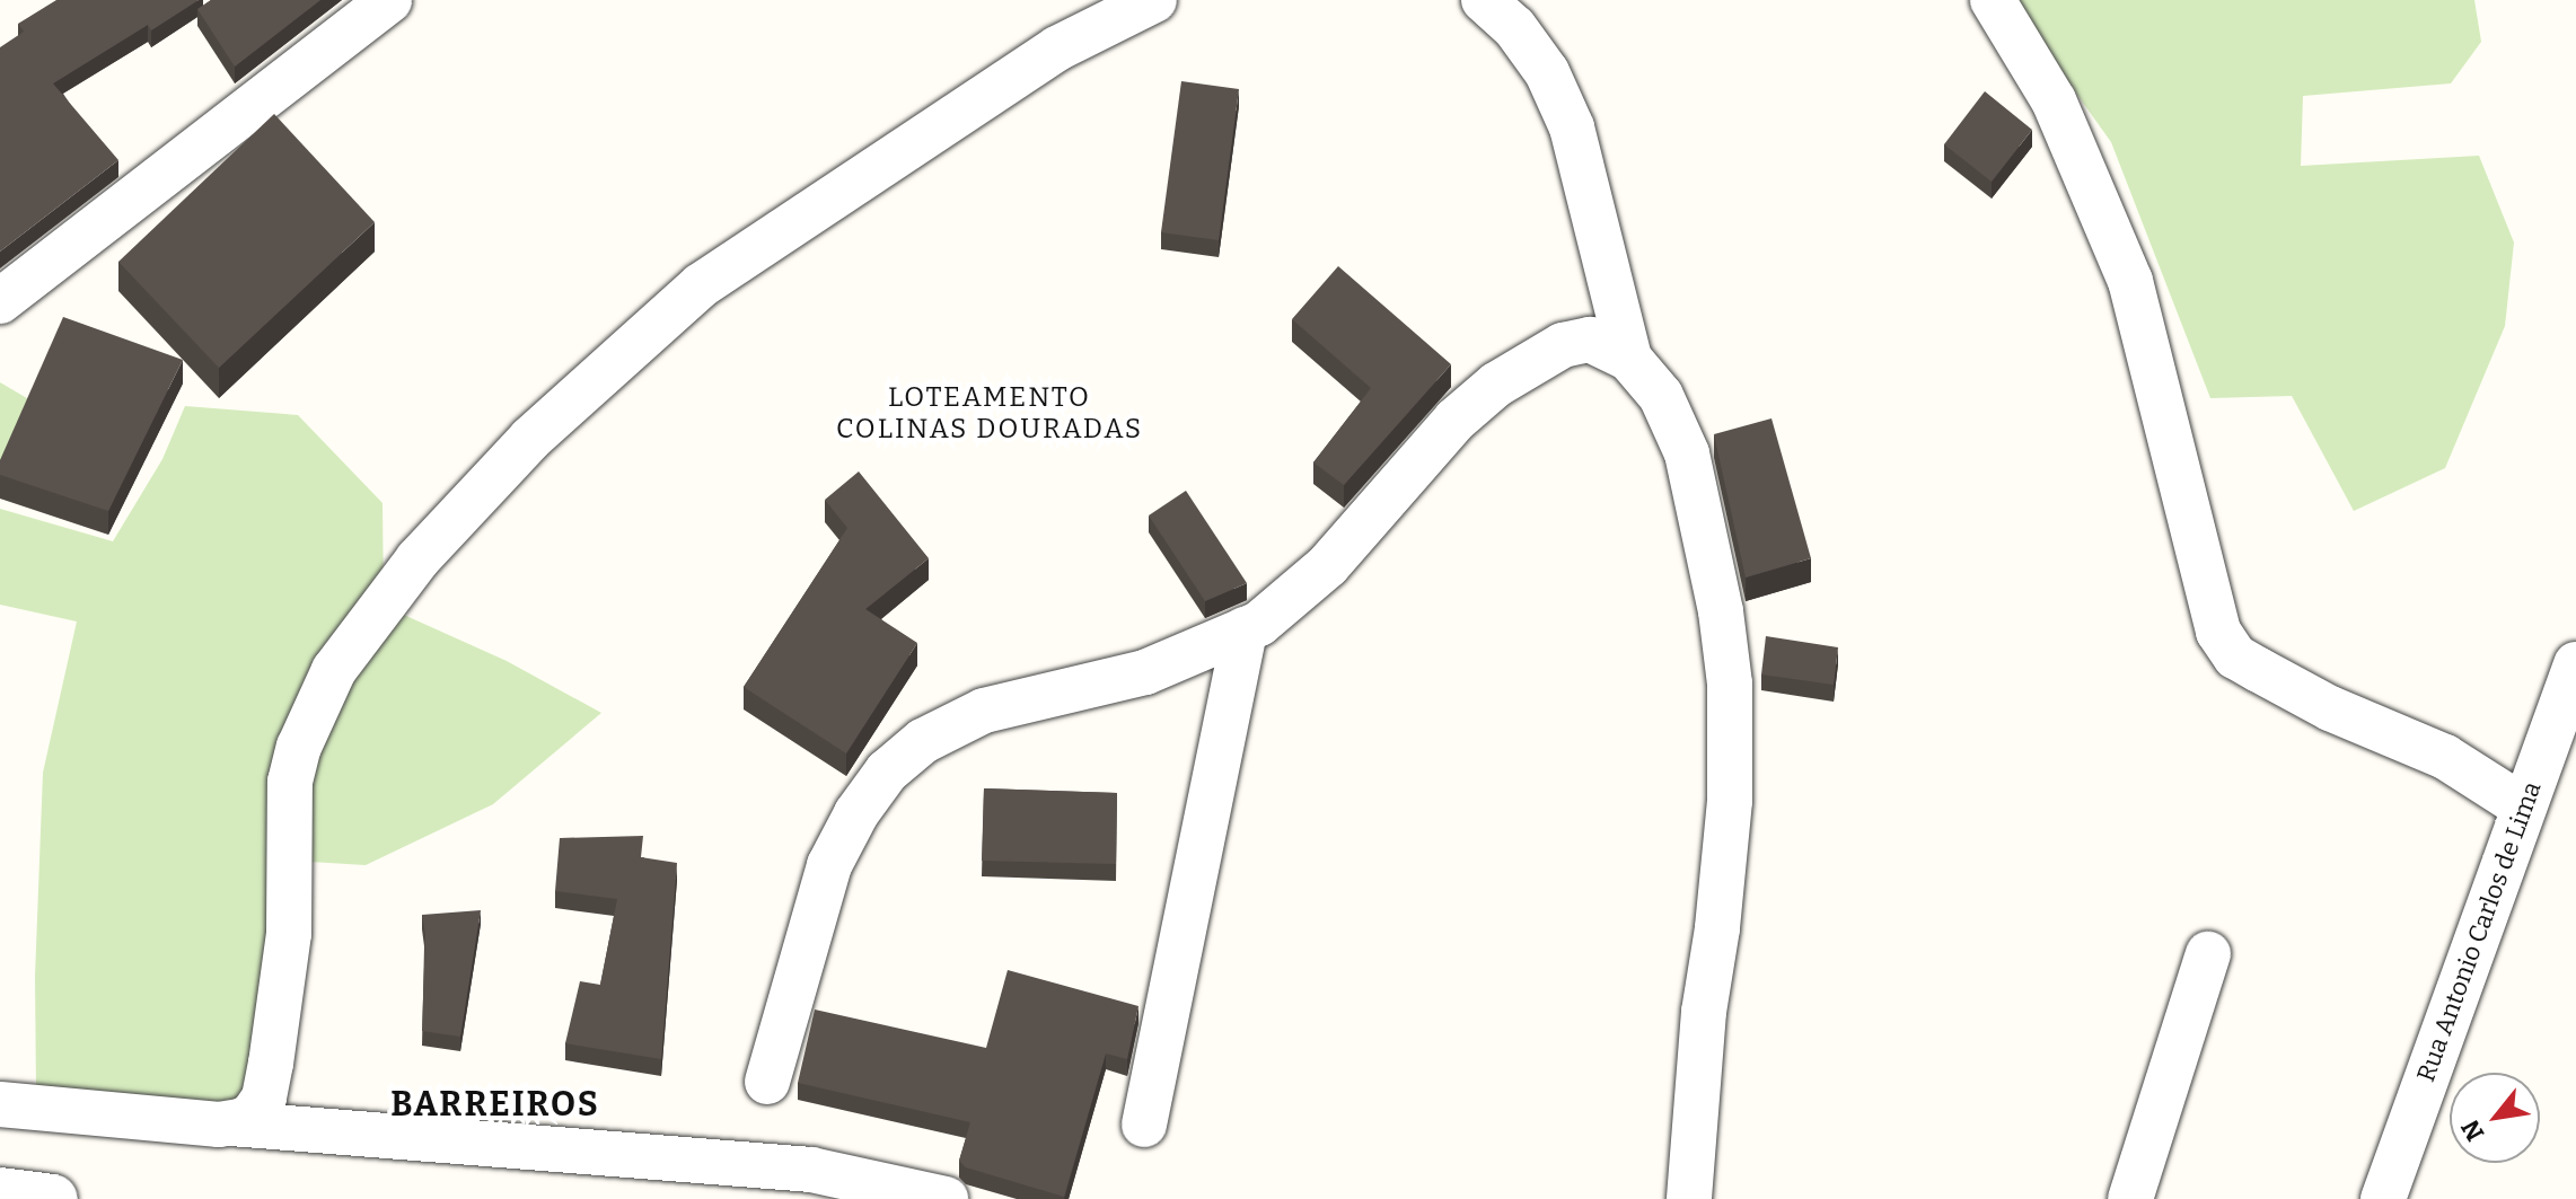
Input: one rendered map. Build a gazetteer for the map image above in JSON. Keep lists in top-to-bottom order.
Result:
{
  "streets": {
    "street": ["Rua Antonio Carlos de Lima"]
  },
  "districts": ["LOTEAMENTO COLINAS DOURADAS", "BARREIROS"],
  "north": "bottom left"
}
